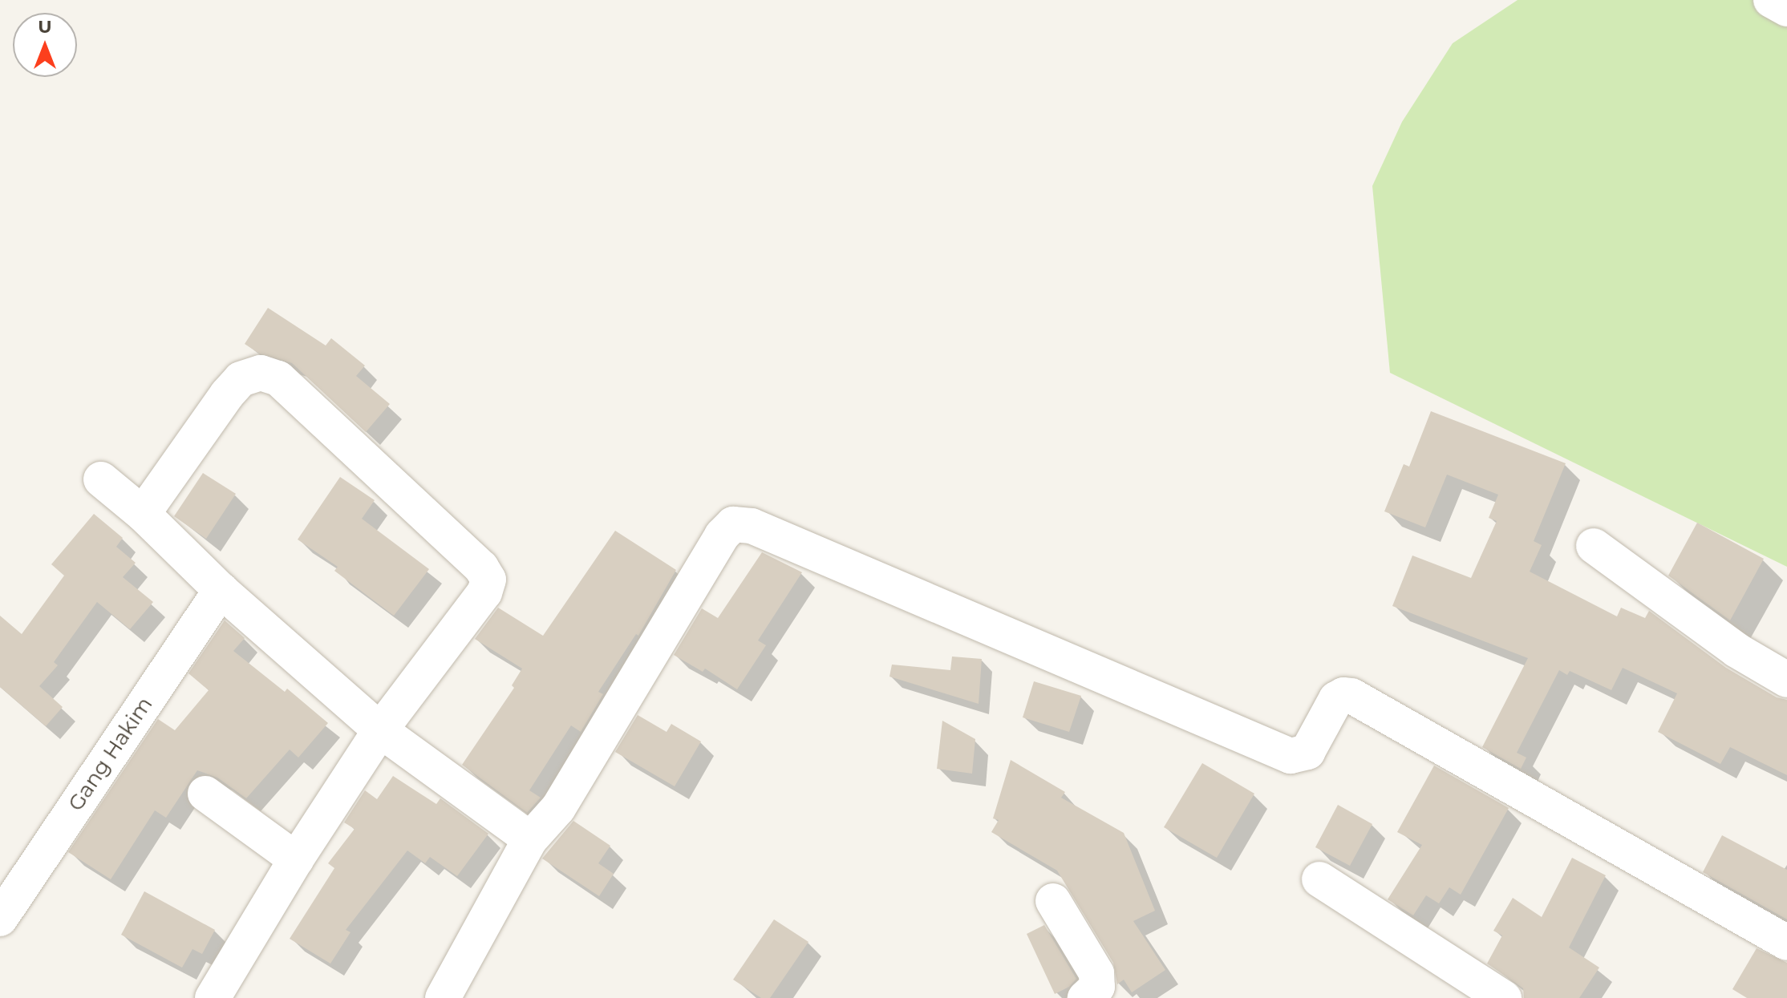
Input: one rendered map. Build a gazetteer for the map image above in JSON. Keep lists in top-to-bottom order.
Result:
{
  "streets": {
    "street": ["Gang Hakim"]
  },
  "north": "top"
}
